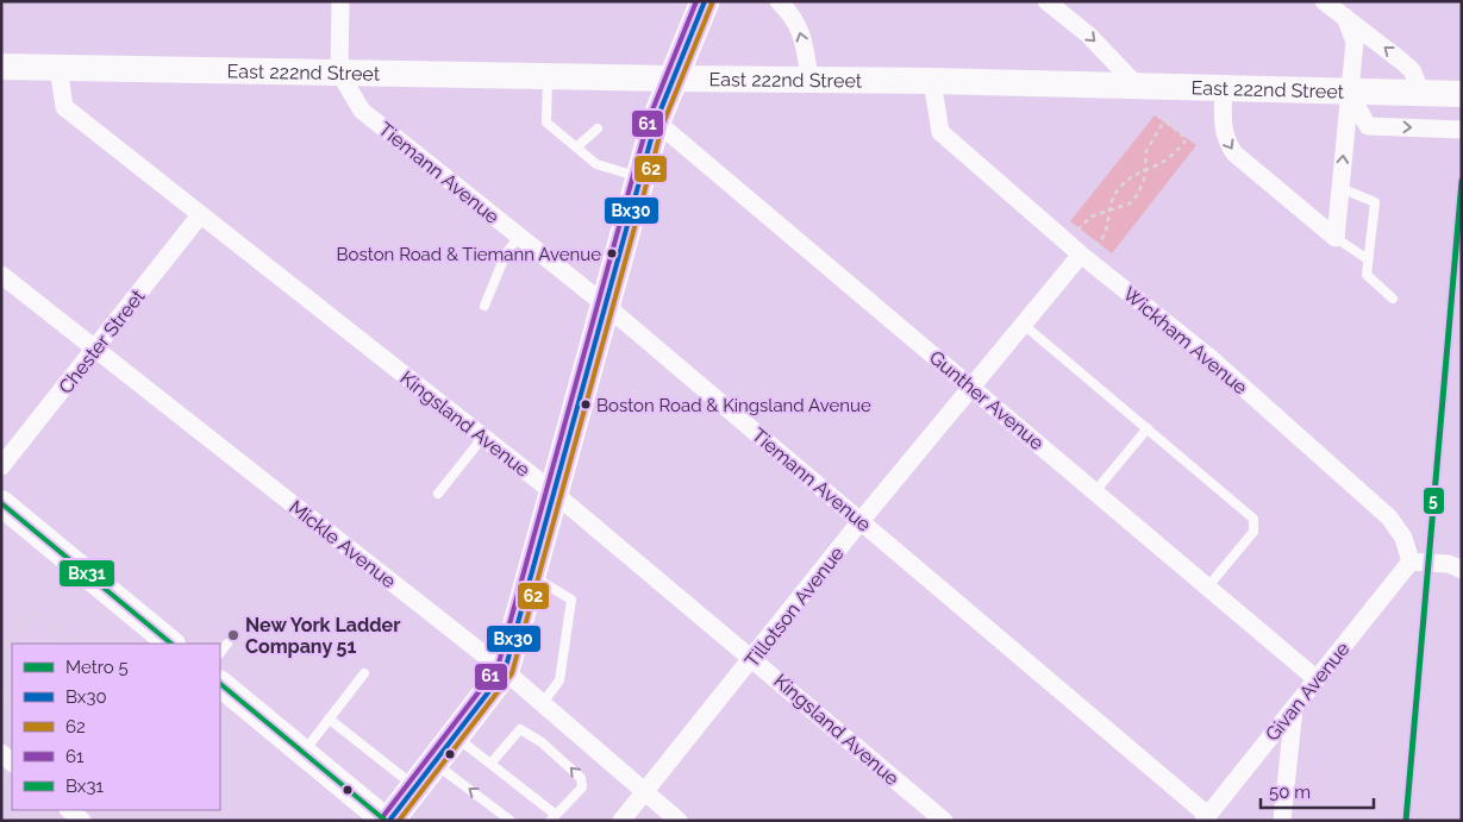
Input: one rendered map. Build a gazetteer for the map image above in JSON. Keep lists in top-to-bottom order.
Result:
{
  "streets": {
    "street": [
      "East 222nd Street",
      "Tiemann Avenue",
      "Wickham Avenue",
      "Chester Street",
      "Gunther Avenue",
      "Kingsland Avenue",
      "Mickle Avenue",
      "Tillotson Avenue",
      "Givan Avenue"
    ]
  },
  "crossings": [
    ["East 222nd Street", "Tiemann Avenue"],
    ["East 222nd Street", "Wickham Avenue"],
    ["East 222nd Street", "Kingsland Avenue"],
    ["Tiemann Avenue", "Tillotson Avenue"],
    ["Tiemann Avenue", "Givan Avenue"],
    ["Wickham Avenue", "Tillotson Avenue"],
    ["Wickham Avenue", "Givan Avenue"],
    ["Chester Street", "Kingsland Avenue"],
    ["Chester Street", "Mickle Avenue"],
    ["Gunther Avenue", "Tillotson Avenue"],
    ["Gunther Avenue", "Givan Avenue"],
    ["Kingsland Avenue", "Tillotson Avenue"],
    ["Mickle Avenue", "Tillotson Avenue"]
  ],
  "places": ["Boston Road & Tiemann Avenue", "Boston Road & Kingsland Avenue", "New York Ladder Company 51"],
  "lines": [
    "transit line Bx30",
    "transit line 61",
    "transit line 62",
    "metro line 5",
    "transit line Bx31"
  ],
  "legend": [
    "Metro 5",
    "Bx30",
    "62",
    "61",
    "Bx31"
  ],
  "scale_bar": "50 m"
}
